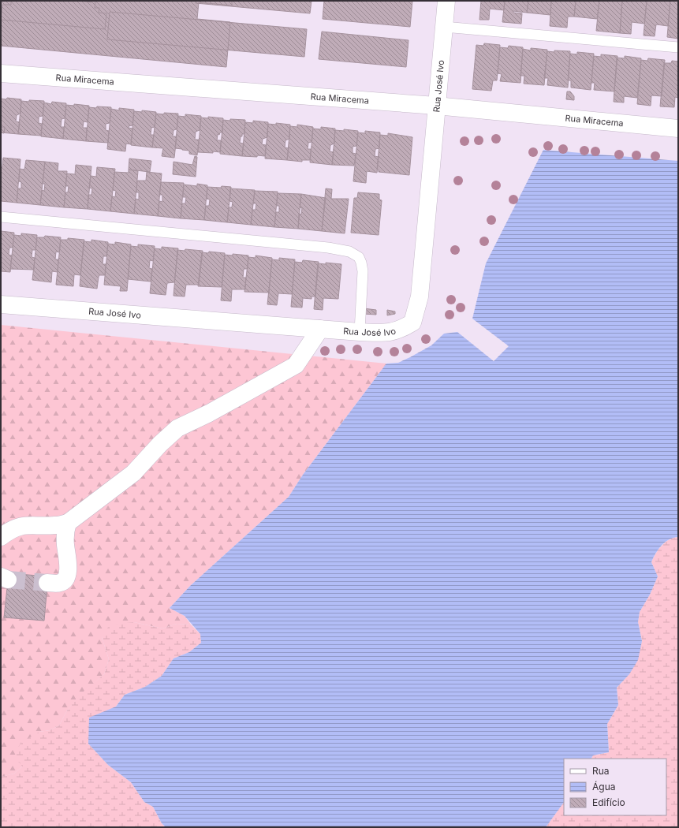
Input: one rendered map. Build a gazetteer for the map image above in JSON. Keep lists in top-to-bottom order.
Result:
{
  "streets": {
    "street": ["Rua Miracema", "Rua José Ivo"]
  },
  "crossings": [
    ["Rua Miracema", "Rua José Ivo"]
  ],
  "legend": ["Rua", "Água", "Edifício"]
}
